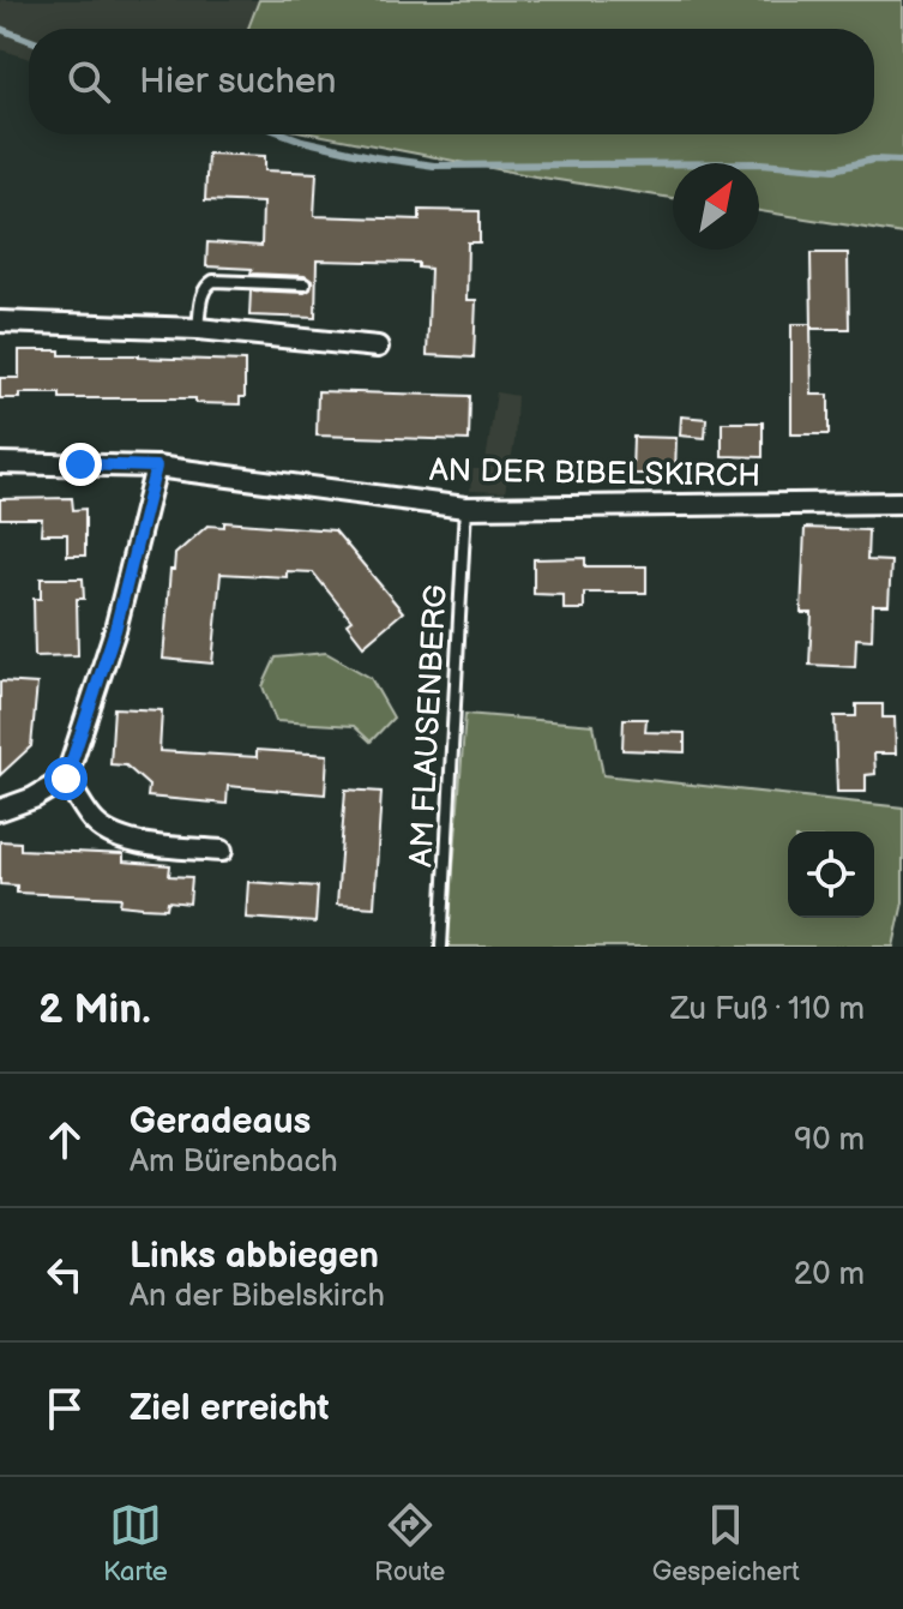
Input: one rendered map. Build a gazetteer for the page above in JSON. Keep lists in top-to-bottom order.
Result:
{
  "streets": {
    "street": ["AN DER BIBELSKIRCH"],
    "lane": ["AM FLAUSENBERG"]
  },
  "crossings": [
    ["AN DER BIBELSKIRCH", "AM FLAUSENBERG"]
  ],
  "north": "top right",
  "page": {
    "search": "Hier suchen",
    "heading": ["2 Min.", "Zu Fuß · 110 m"],
    "list": [
      ["Geradeaus", "Am Bürenbach", "90 m"],
      ["Links abbiegen", "An der Bibelskirch", "20 m"],
      "Ziel erreicht"
    ],
    "nav": ["Karte", "Route", "Gespeichert"]
  }
}
